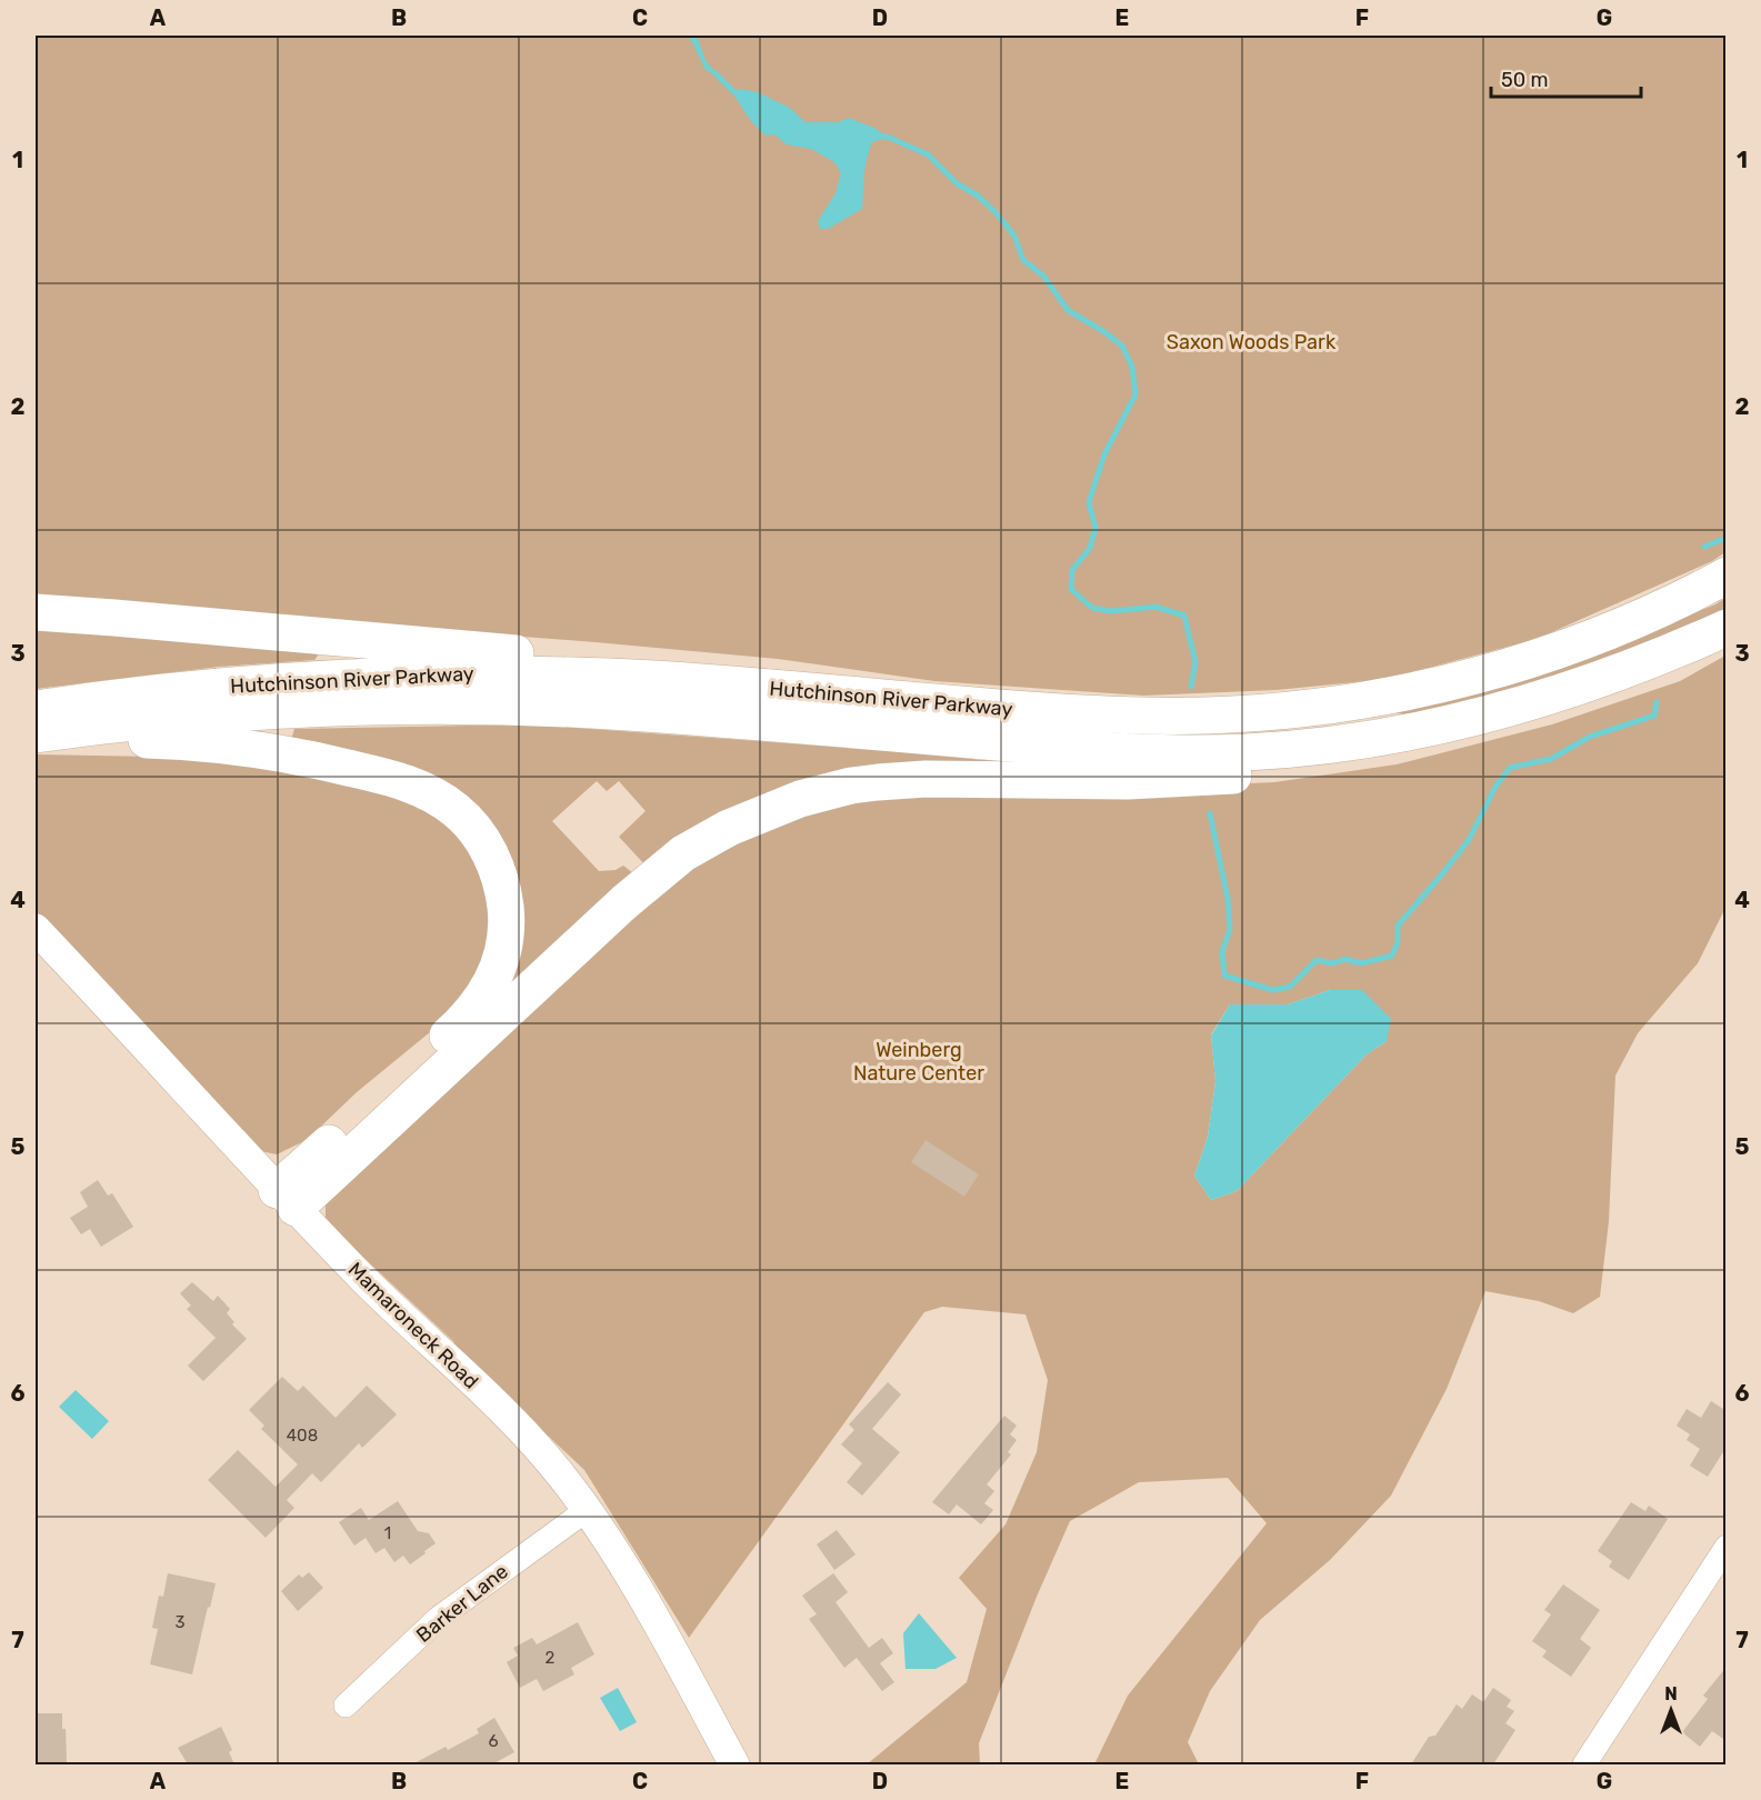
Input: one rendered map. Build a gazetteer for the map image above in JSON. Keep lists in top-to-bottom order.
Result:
{
  "streets": {
    "highway": ["Hutchinson River Parkway"],
    "street": ["Mamaroneck Road", "Barker Lane"]
  },
  "crossings": [
    ["Mamaroneck Road", "Barker Lane"]
  ],
  "parks": ["Saxon Woods Park", "Weinberg Nature Center"],
  "house_numbers": [
    "408",
    "1",
    "3",
    "2",
    "6"
  ],
  "scale_bar": "50 m",
  "north": "top",
  "grid": {
    "columns": [
      "A",
      "B",
      "C",
      "D",
      "E",
      "F",
      "G"
    ],
    "rows": [
      "1",
      "2",
      "3",
      "4",
      "5",
      "6",
      "7"
    ]
  }
}
